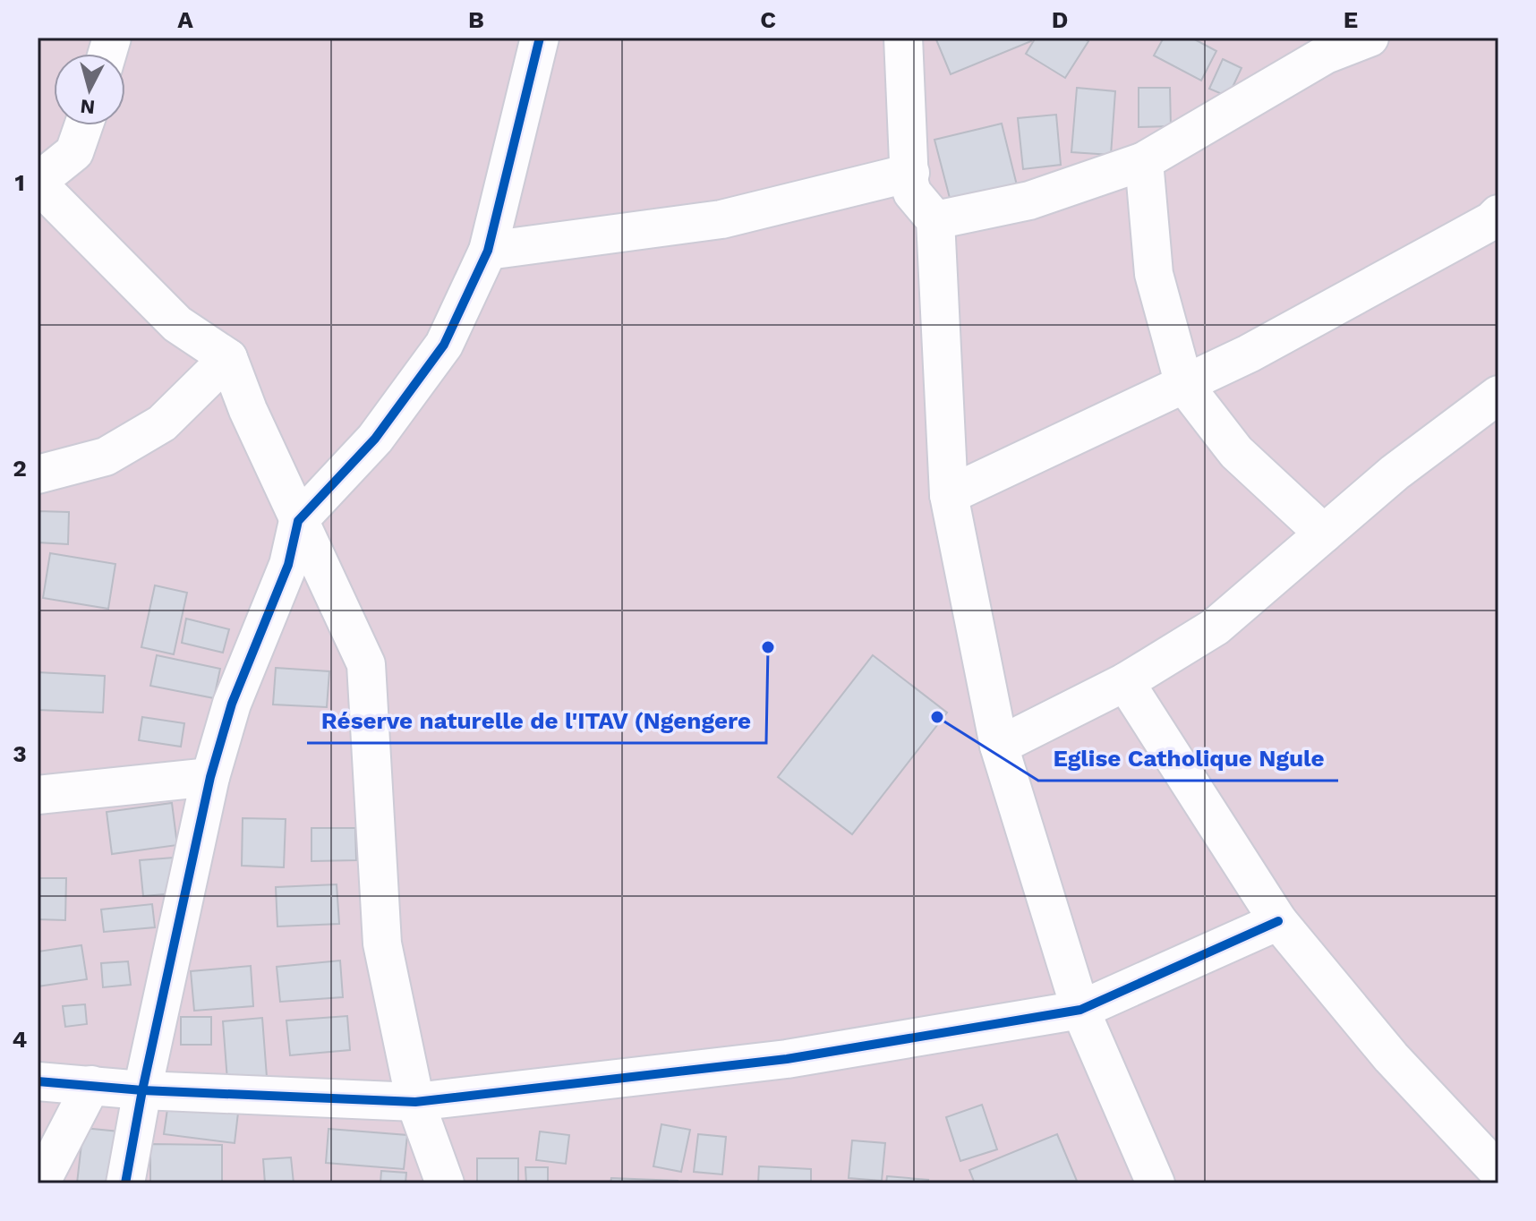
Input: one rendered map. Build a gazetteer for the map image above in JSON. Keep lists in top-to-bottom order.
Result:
{
  "places": ["Réserve naturelle de l'ITAV (Ngengere", "Eglise Catholique Ngule"],
  "north": "bottom",
  "grid": {
    "columns": [
      "A",
      "B",
      "C",
      "D",
      "E"
    ],
    "rows": [
      "1",
      "2",
      "3",
      "4"
    ]
  }
}
